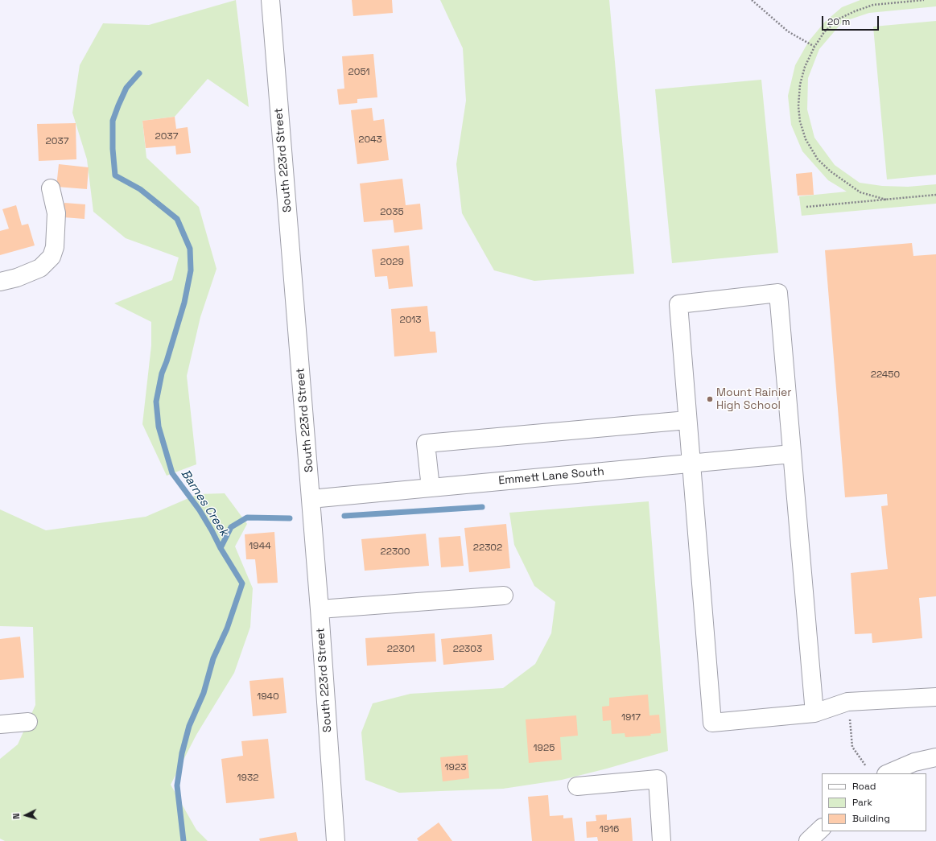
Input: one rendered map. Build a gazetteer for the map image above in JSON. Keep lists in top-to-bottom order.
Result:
{
  "streets": {
    "street": ["South 223rd Street", "Emmett Lane South"]
  },
  "crossings": [
    ["South 223rd Street", "Emmett Lane South"]
  ],
  "water": ["Barnes Creek"],
  "places": ["Mount Rainier High School"],
  "house_numbers": [
    "2051",
    "2037",
    "2043",
    "2037",
    "2035",
    "2029",
    "2013",
    "22450",
    "1944",
    "22302",
    "22300",
    "22301",
    "22303",
    "1940",
    "1917",
    "1925",
    "1923",
    "1932",
    "1916"
  ],
  "legend": ["Road", "Park", "Building"],
  "scale_bar": "20 m",
  "north": "left"
}
